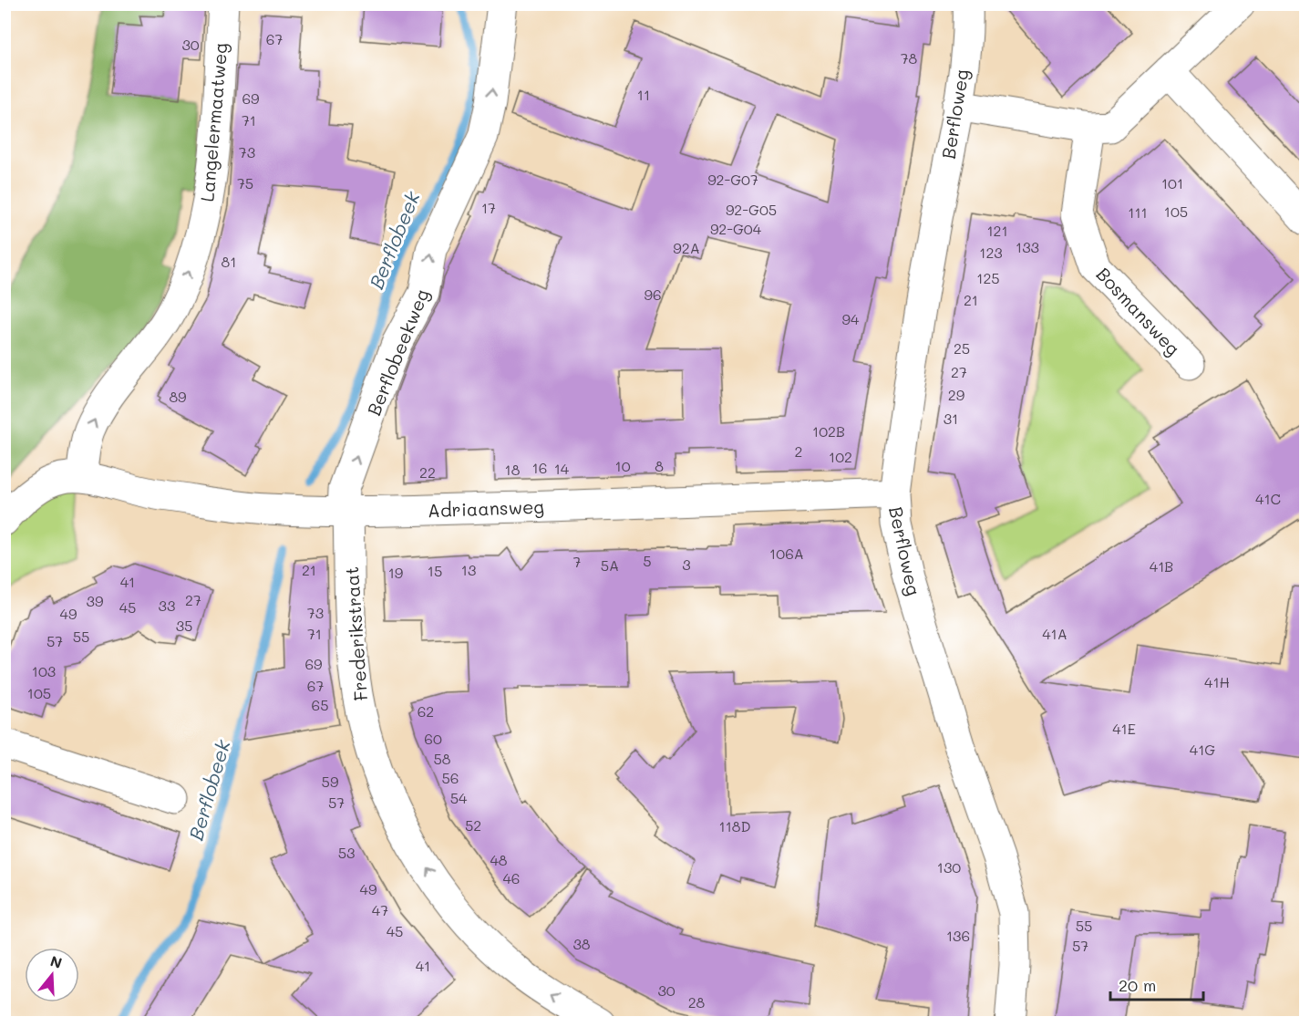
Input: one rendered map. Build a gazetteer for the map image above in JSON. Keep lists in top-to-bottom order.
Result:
{
  "streets": {
    "street": [
      "Berfloweg",
      "Langelermaatweg",
      "Bosmansweg",
      "Berflobeekweg",
      "Adriaansweg",
      "Frederikstraat"
    ]
  },
  "crossings": [
    ["Berfloweg", "Adriaansweg"],
    ["Langelermaatweg", "Adriaansweg"],
    ["Berflobeekweg", "Adriaansweg"],
    ["Berflobeekweg", "Frederikstraat"],
    ["Adriaansweg", "Frederikstraat"]
  ],
  "one_way": ["Langelermaatweg", "Berflobeekweg", "Frederikstraat"],
  "water": ["Berflobeek"],
  "house_numbers": [
    "67",
    "30",
    "78",
    "11",
    "69",
    "71",
    "73",
    "92-G07",
    "75",
    "101",
    "17",
    "92-G05",
    "105",
    "111",
    "92-G04",
    "121",
    "133",
    "92A",
    "123",
    "81",
    "125",
    "96",
    "21",
    "94",
    "25",
    "27",
    "29",
    "89",
    "31",
    "102B",
    "2",
    "102",
    "10",
    "8",
    "16",
    "14",
    "18",
    "22",
    "41C",
    "106A",
    "5",
    "7",
    "3",
    "5A",
    "41B",
    "21",
    "13",
    "15",
    "19",
    "41",
    "27",
    "39",
    "33",
    "45",
    "73",
    "49",
    "35",
    "71",
    "41A",
    "55",
    "57",
    "69",
    "103",
    "41H",
    "67",
    "105",
    "65",
    "62",
    "41E",
    "60",
    "41G",
    "58",
    "56",
    "59",
    "54",
    "57",
    "52",
    "118D",
    "53",
    "48",
    "130",
    "46",
    "49",
    "47",
    "55",
    "45",
    "136",
    "38",
    "57",
    "41",
    "30",
    "28"
  ],
  "scale_bar": "20 m",
  "north": "top"
}
